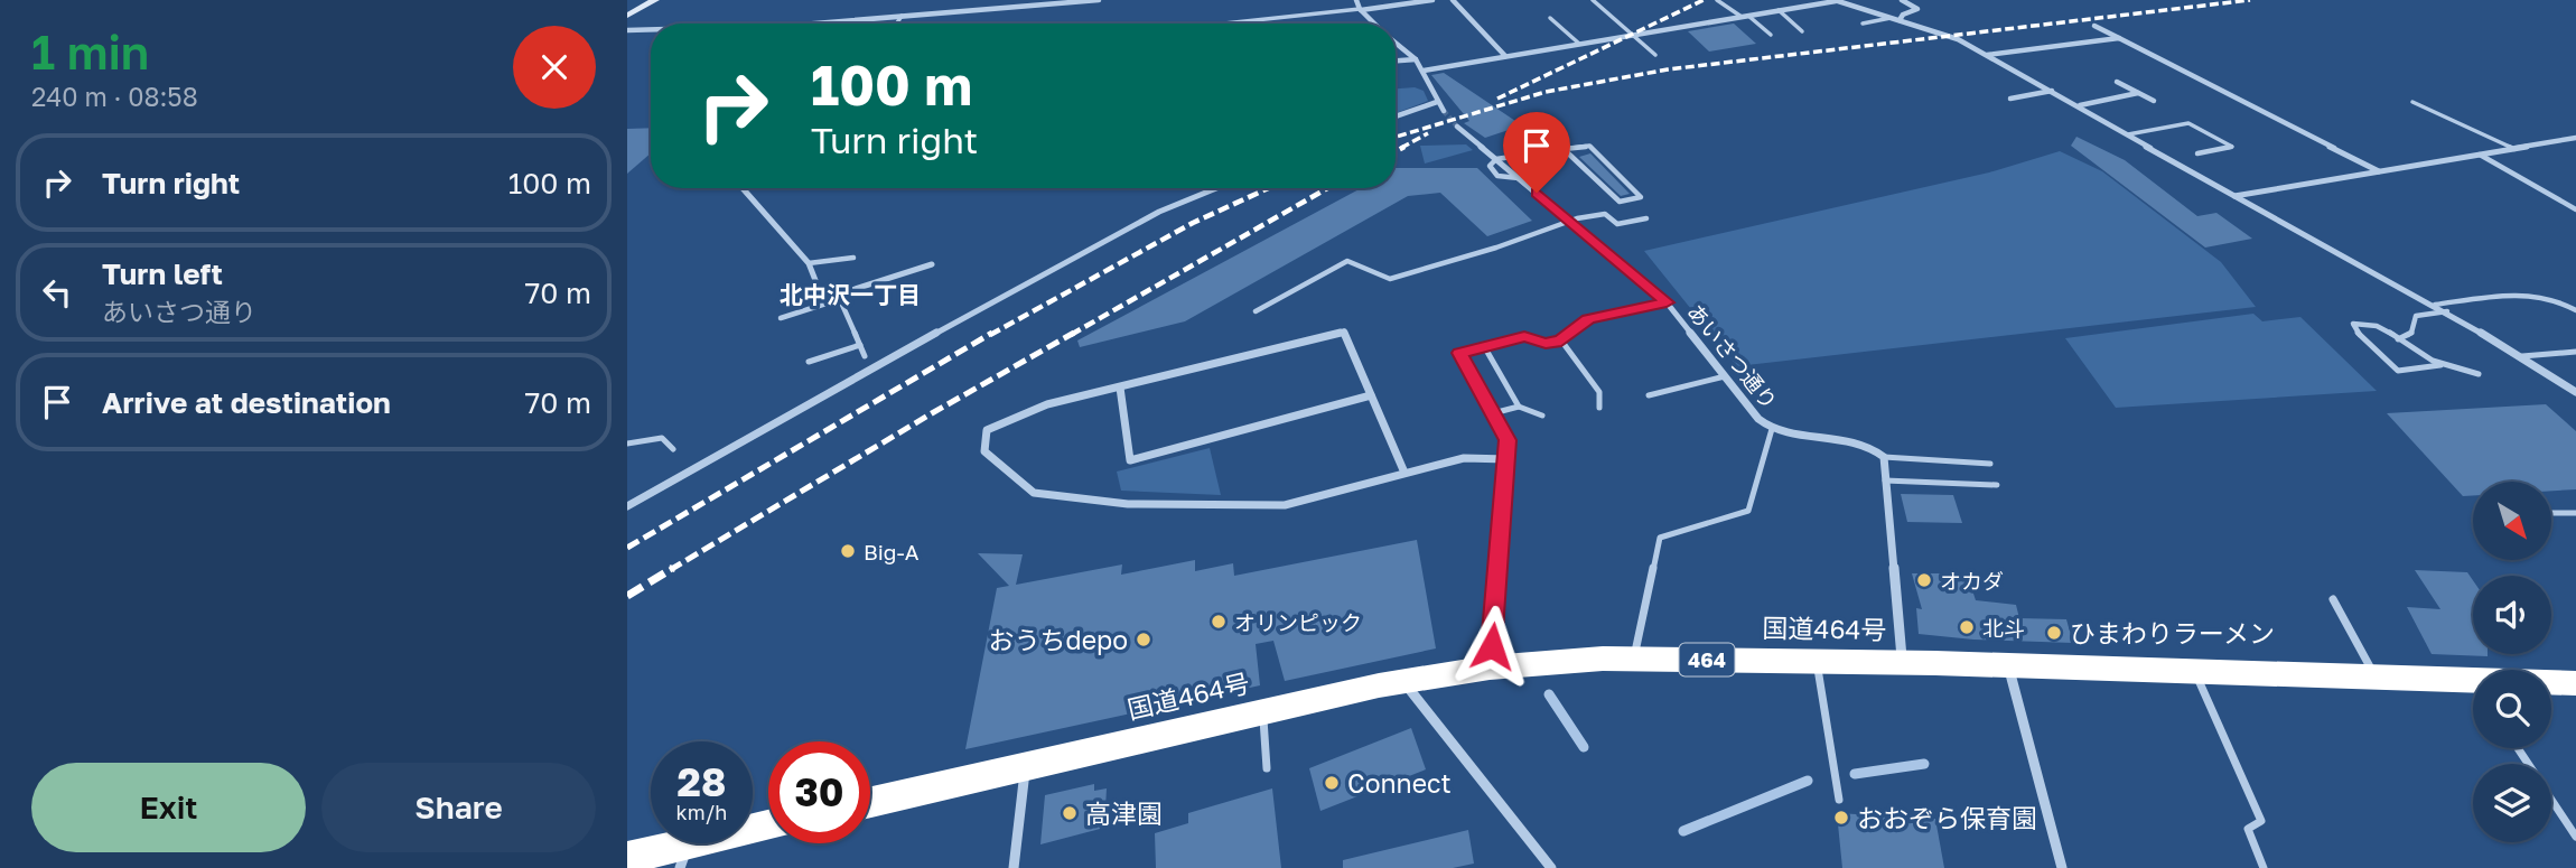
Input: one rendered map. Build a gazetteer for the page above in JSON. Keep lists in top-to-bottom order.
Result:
{
  "streets": {
    "highway": ["国道464号", "464"],
    "street": ["あいさつ通り"]
  },
  "districts": ["北中沢一丁目"],
  "places": [
    "Big-A",
    "オカダ",
    "オリンピック",
    "北斗",
    "ひまわりラーメン",
    "おうちdepo",
    "Connect",
    "高津園",
    "おおぞら保育園"
  ],
  "north": "bottom right",
  "page": {
    "heading": ["1 min", "240 m · 08:58"],
    "turn": ["100 m", "Turn right"],
    "list": [
      {
        "name": "Turn right",
        "value": "100 m"
      },
      {
        "name": "Turn left",
        "note": "あいさつ通り",
        "value": "70 m"
      },
      {
        "name": "Arrive at destination",
        "value": "70 m"
      }
    ],
    "speed": "28 km/h",
    "limit": "30",
    "buttons": ["Exit", "Share"]
  }
}
